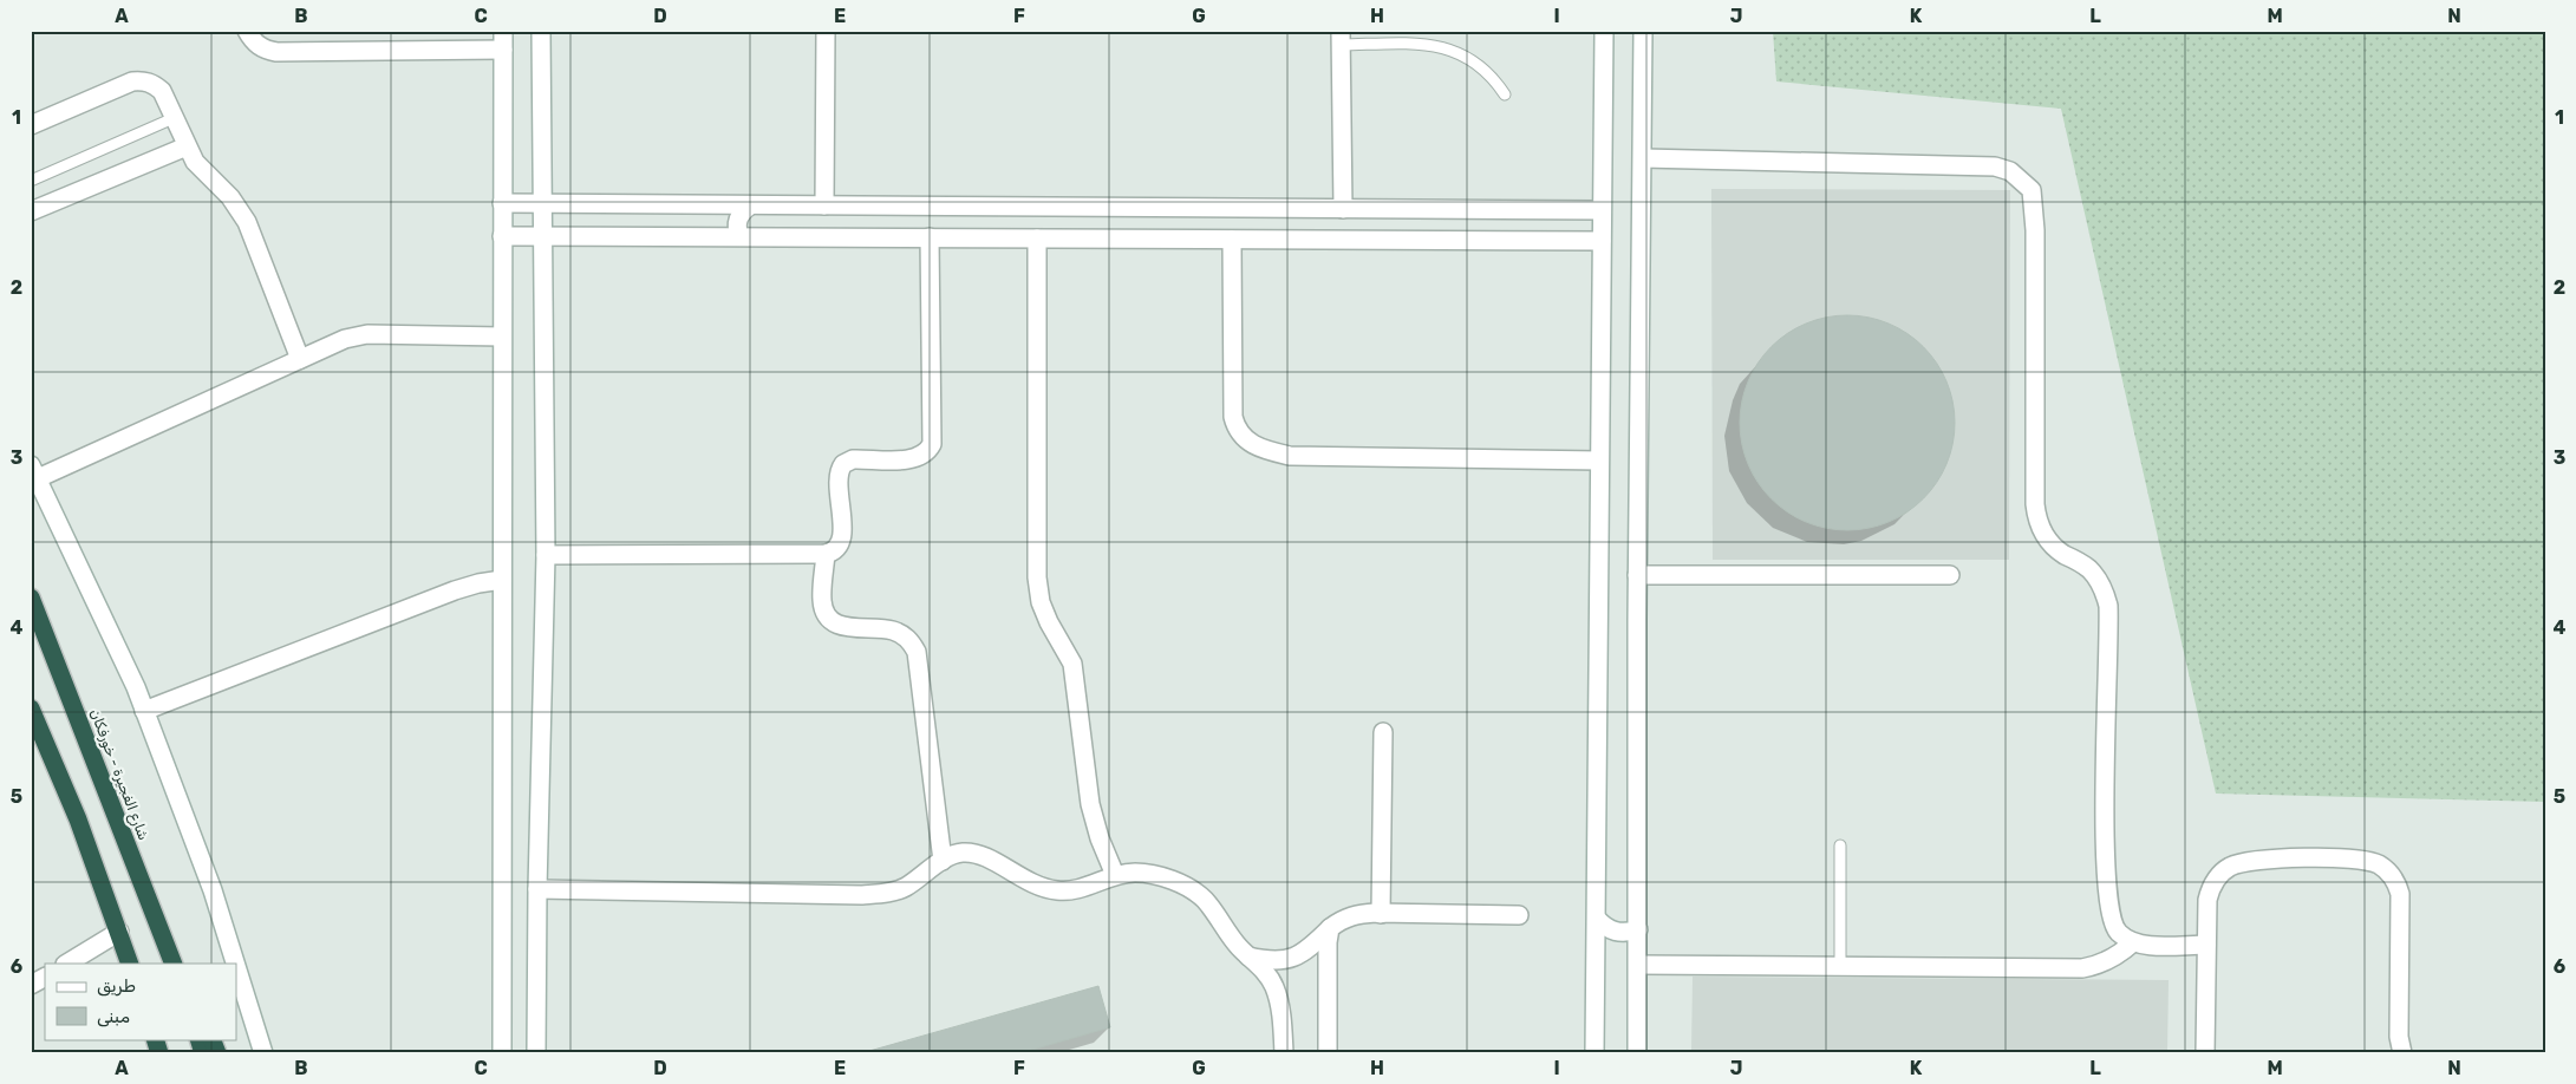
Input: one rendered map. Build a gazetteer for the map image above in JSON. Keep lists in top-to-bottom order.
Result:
{
  "streets": {
    "highway": ["شارع الفجيرة - خورفكان"]
  },
  "legend": ["طريق", "مبنى"],
  "grid": {
    "columns": [
      "A",
      "B",
      "C",
      "D",
      "E",
      "F",
      "G",
      "H",
      "I",
      "J",
      "K",
      "L",
      "M",
      "N"
    ],
    "rows": [
      "1",
      "2",
      "3",
      "4",
      "5",
      "6"
    ]
  }
}
